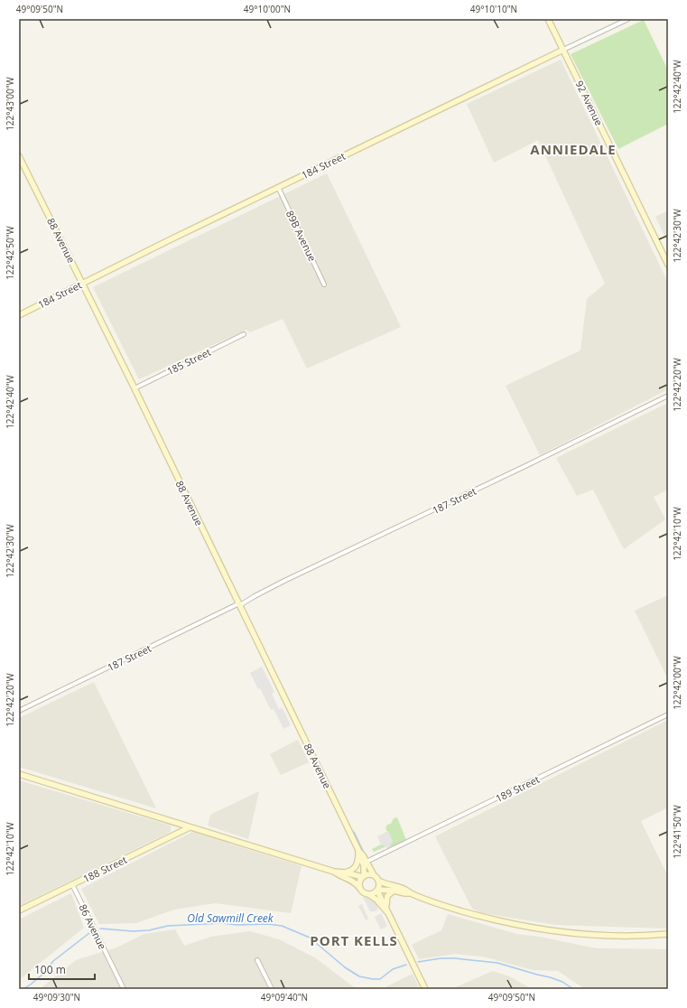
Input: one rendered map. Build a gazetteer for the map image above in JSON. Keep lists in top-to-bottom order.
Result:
{
  "streets": {
    "main road": [
      "92 Avenue",
      "184 Street",
      "88 Avenue",
      "188 Street"
    ],
    "street": [
      "89B Avenue",
      "185 Street",
      "187 Street",
      "189 Street",
      "86 Avenue"
    ]
  },
  "crossings": [
    ["92 Avenue", "184 Street"],
    ["184 Street", "89B Avenue"],
    ["184 Street", "88 Avenue"],
    ["88 Avenue", "185 Street"],
    ["88 Avenue", "187 Street"],
    ["88 Avenue", "189 Street"],
    ["188 Street", "86 Avenue"]
  ],
  "districts": ["ANNIEDALE", "PORT KELLS"],
  "water": ["Old Sawmill Creek"],
  "scale_bar": "100 m",
  "coordinates": [
    "49°09'50\"N",
    "49°10'00\"N",
    "49°10'10\"N",
    "122°42'40\"W",
    "122°43'00\"W",
    "122°42'30\"W",
    "122°42'50\"W",
    "122°42'20\"W",
    "122°42'10\"W",
    "122°42'00\"W",
    "122°41'50\"W",
    "49°09'30\"N",
    "49°09'40\"N"
  ]
}
